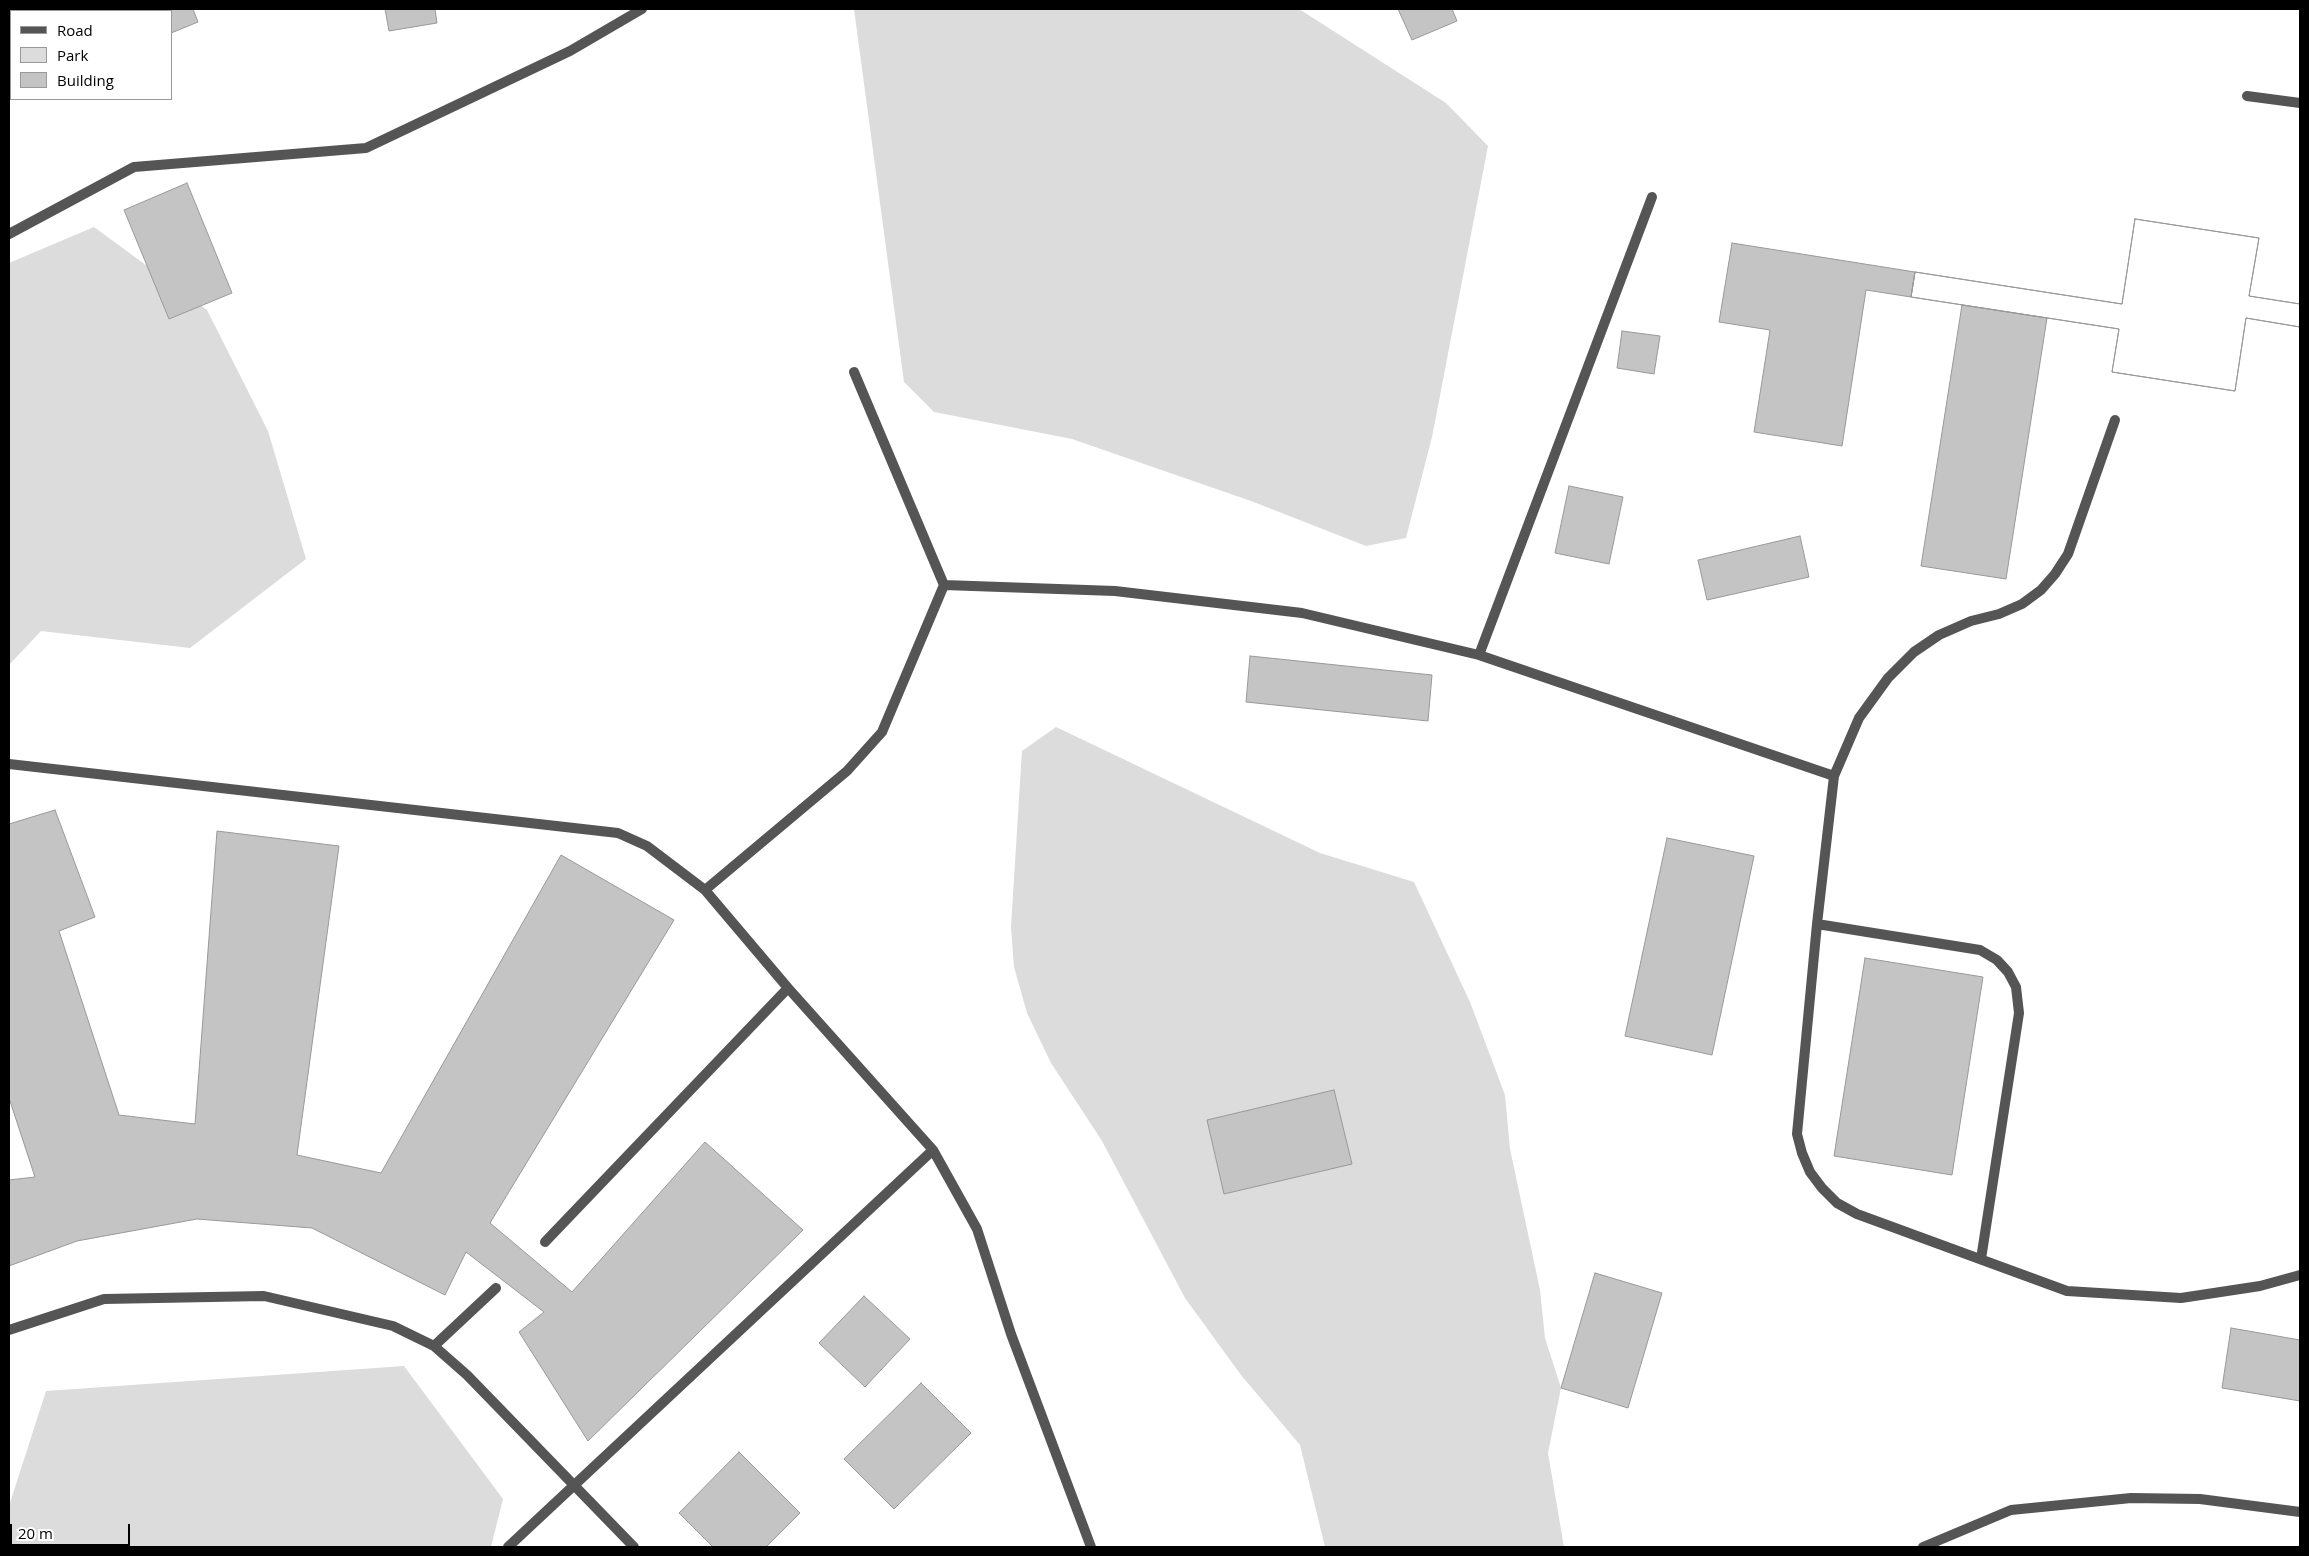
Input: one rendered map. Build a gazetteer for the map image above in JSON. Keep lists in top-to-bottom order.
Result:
{
  "legend": ["Road", "Park", "Building"],
  "scale_bar": "20 m"
}
